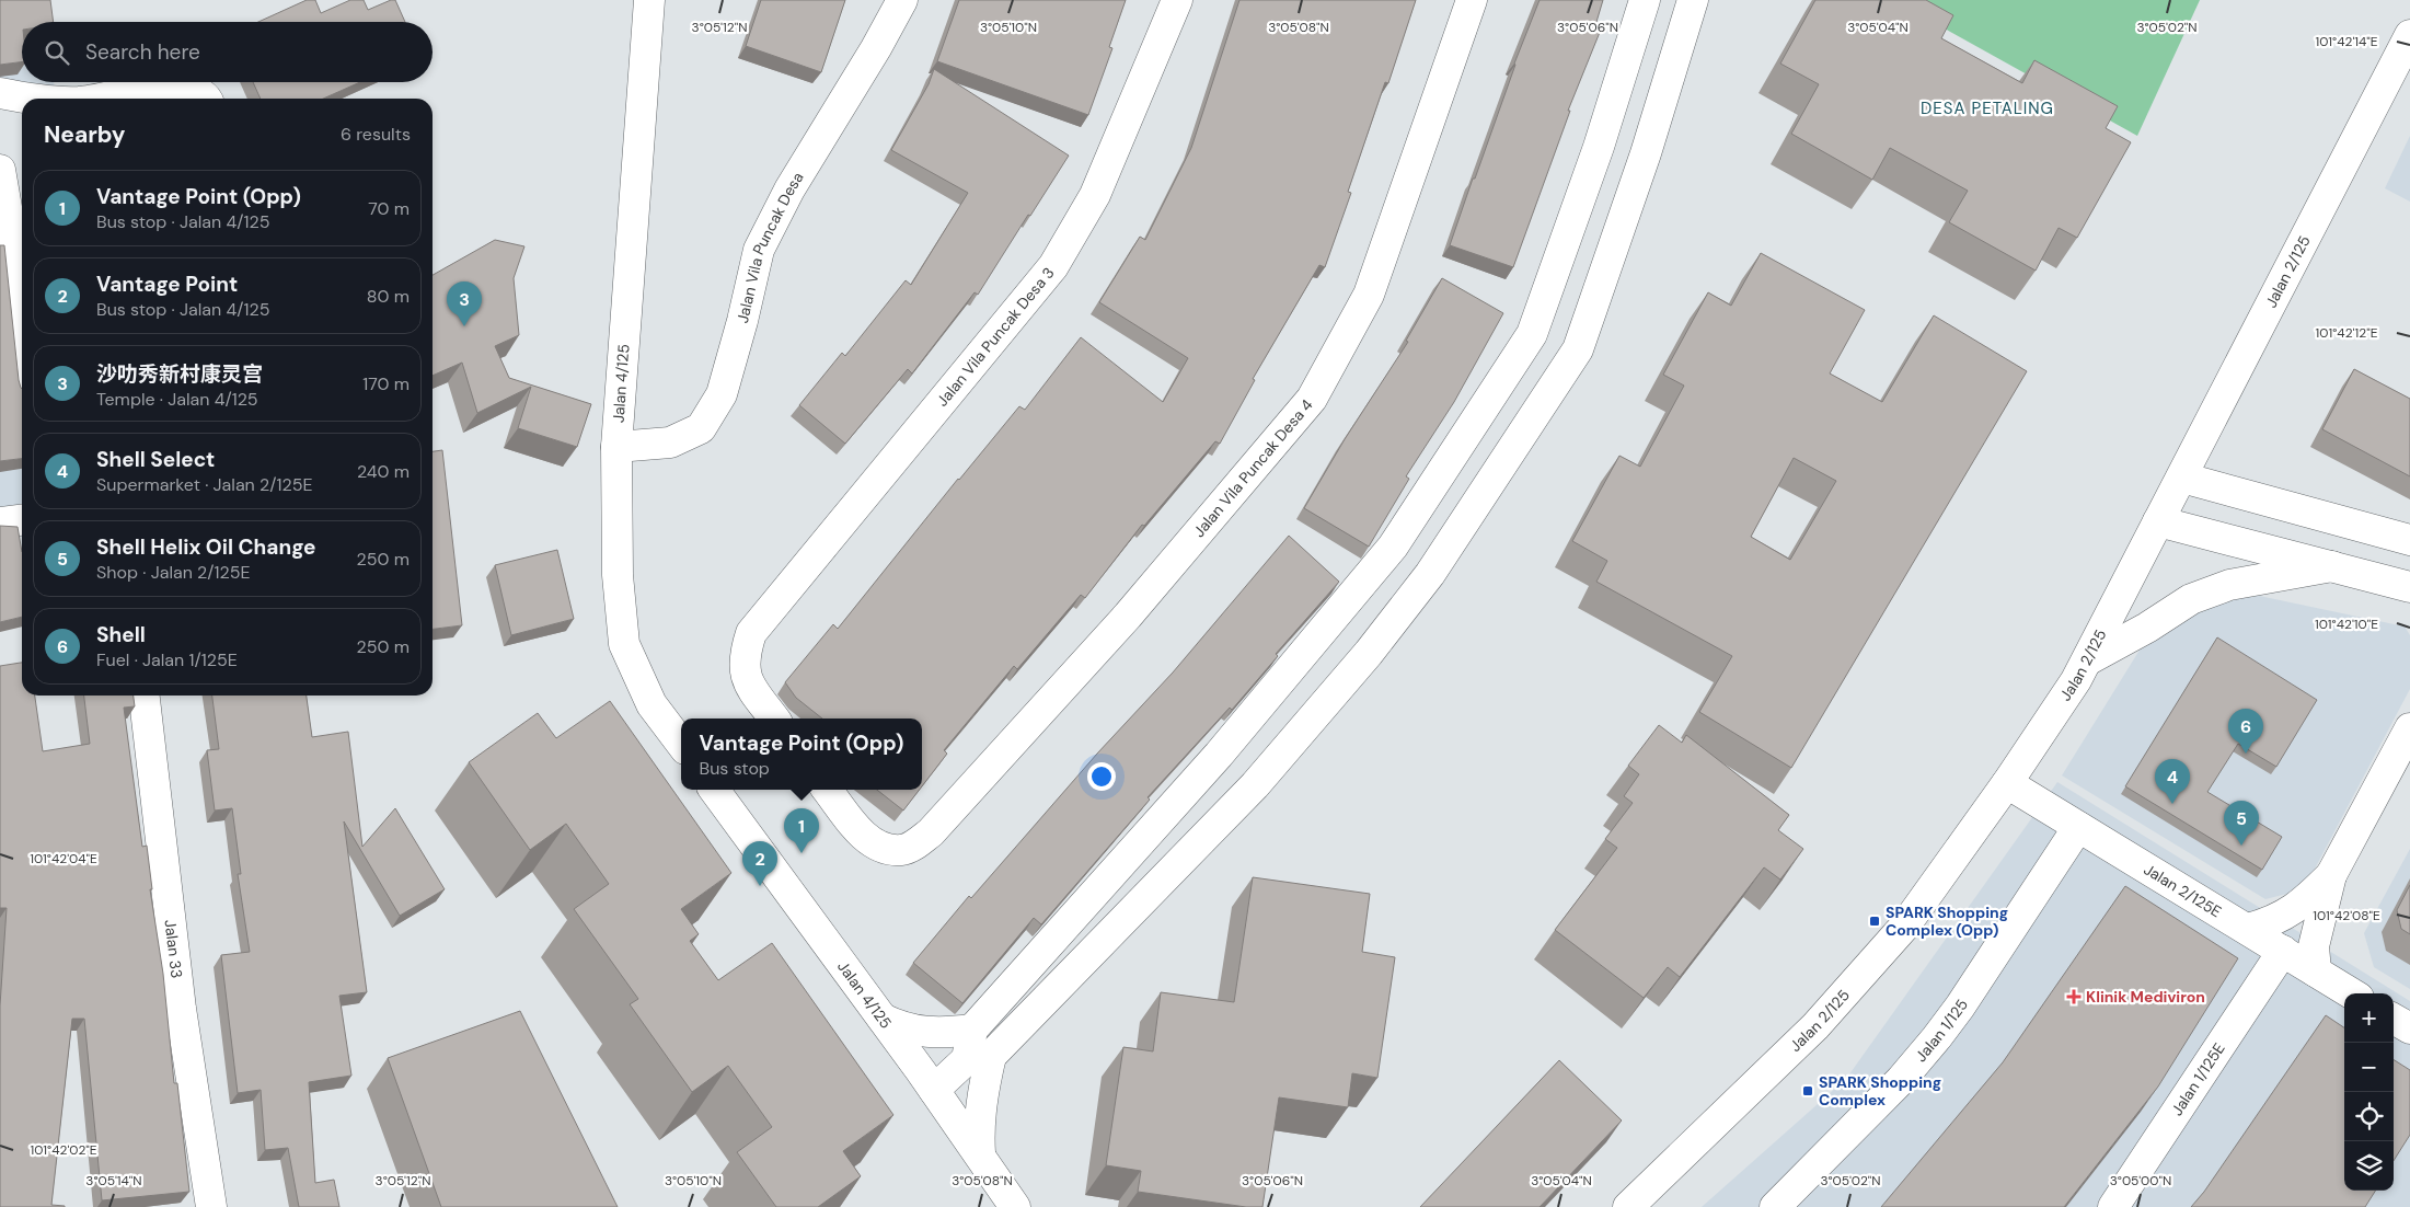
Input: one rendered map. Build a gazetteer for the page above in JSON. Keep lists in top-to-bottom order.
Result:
{
  "streets": {
    "street": [
      "Jalan Vila Puncak Desa",
      "Jalan 2/125",
      "Jalan Vila Puncak Desa 3",
      "Jalan 4/125",
      "Jalan Vila Puncak Desa 4",
      "Jalan 2/125E",
      "Jalan 33",
      "Jalan 1/125",
      "Jalan 1/125E"
    ]
  },
  "crossings": [
    ["Jalan Vila Puncak Desa", "Jalan 4/125"],
    ["Jalan 2/125", "Jalan 2/125E"],
    ["Jalan 2/125E", "Jalan 1/125"],
    ["Jalan 2/125E", "Jalan 1/125E"]
  ],
  "districts": ["DESA PETALING"],
  "places": {
    "transit": ["SPARK Shopping Complex (Opp)", "SPARK Shopping Complex"],
    "health": ["Klinik Mediviron"]
  },
  "page": {
    "search": "Search here",
    "heading": ["Nearby", "6 results"],
    "list": [
      {
        "mark": "1",
        "name": "Vantage Point (Opp)",
        "note": "Bus stop · Jalan 4/125",
        "value": "70 m"
      },
      {
        "mark": "2",
        "name": "Vantage Point",
        "note": "Bus stop · Jalan 4/125",
        "value": "80 m"
      },
      {
        "mark": "3",
        "name": "沙叻秀新村康灵宫",
        "note": "Temple · Jalan 4/125",
        "value": "170 m"
      },
      {
        "mark": "4",
        "name": "Shell Select",
        "note": "Supermarket · Jalan 2/125E",
        "value": "240 m"
      },
      {
        "mark": "5",
        "name": "Shell Helix Oil Change",
        "note": "Shop · Jalan 2/125E",
        "value": "250 m"
      },
      {
        "mark": "6",
        "name": "Shell",
        "note": "Fuel · Jalan 1/125E",
        "value": "250 m"
      }
    ],
    "pins": [
      "3",
      "6",
      "4",
      "5",
      "1",
      "2"
    ],
    "popup": ["Vantage Point (Opp)", "Bus stop"],
    "map_buttons": ["+", "−"]
  },
  "coordinates": [
    "3°05'12\"N",
    "3°05'10\"N",
    "3°05'08\"N",
    "3°05'06\"N",
    "3°05'04\"N",
    "3°05'02\"N",
    "101°42'14\"E",
    "101°42'12\"E",
    "101°42'10\"E",
    "101°42'04\"E",
    "101°42'08\"E",
    "101°42'02\"E",
    "3°05'14\"N",
    "3°05'00\"N"
  ]
}
